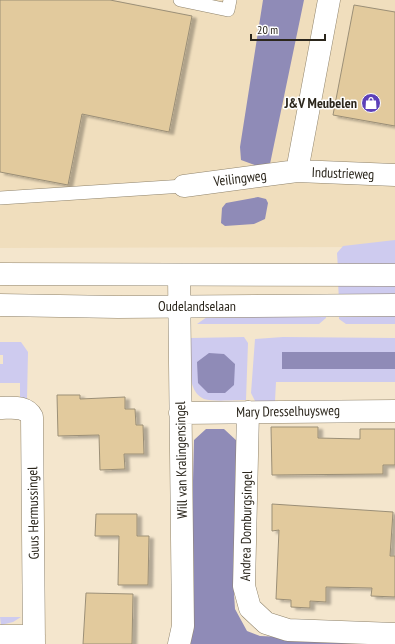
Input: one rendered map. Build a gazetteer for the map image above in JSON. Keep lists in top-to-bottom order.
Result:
{
  "streets": {
    "street": [
      "Industrieweg",
      "Veilingweg",
      "Oudelandselaan",
      "Mary Dresselhuysweg",
      "Will van Kralingensingel",
      "Guus Hermussingel",
      "Andrea Domburgsingel"
    ]
  },
  "crossings": [
    ["Industrieweg", "Veilingweg"],
    ["Oudelandselaan", "Will van Kralingensingel"],
    ["Mary Dresselhuysweg", "Will van Kralingensingel"],
    ["Mary Dresselhuysweg", "Andrea Domburgsingel"]
  ],
  "places": {
    "shop": ["J&V Meubelen"]
  },
  "scale_bar": "20 m"
}
